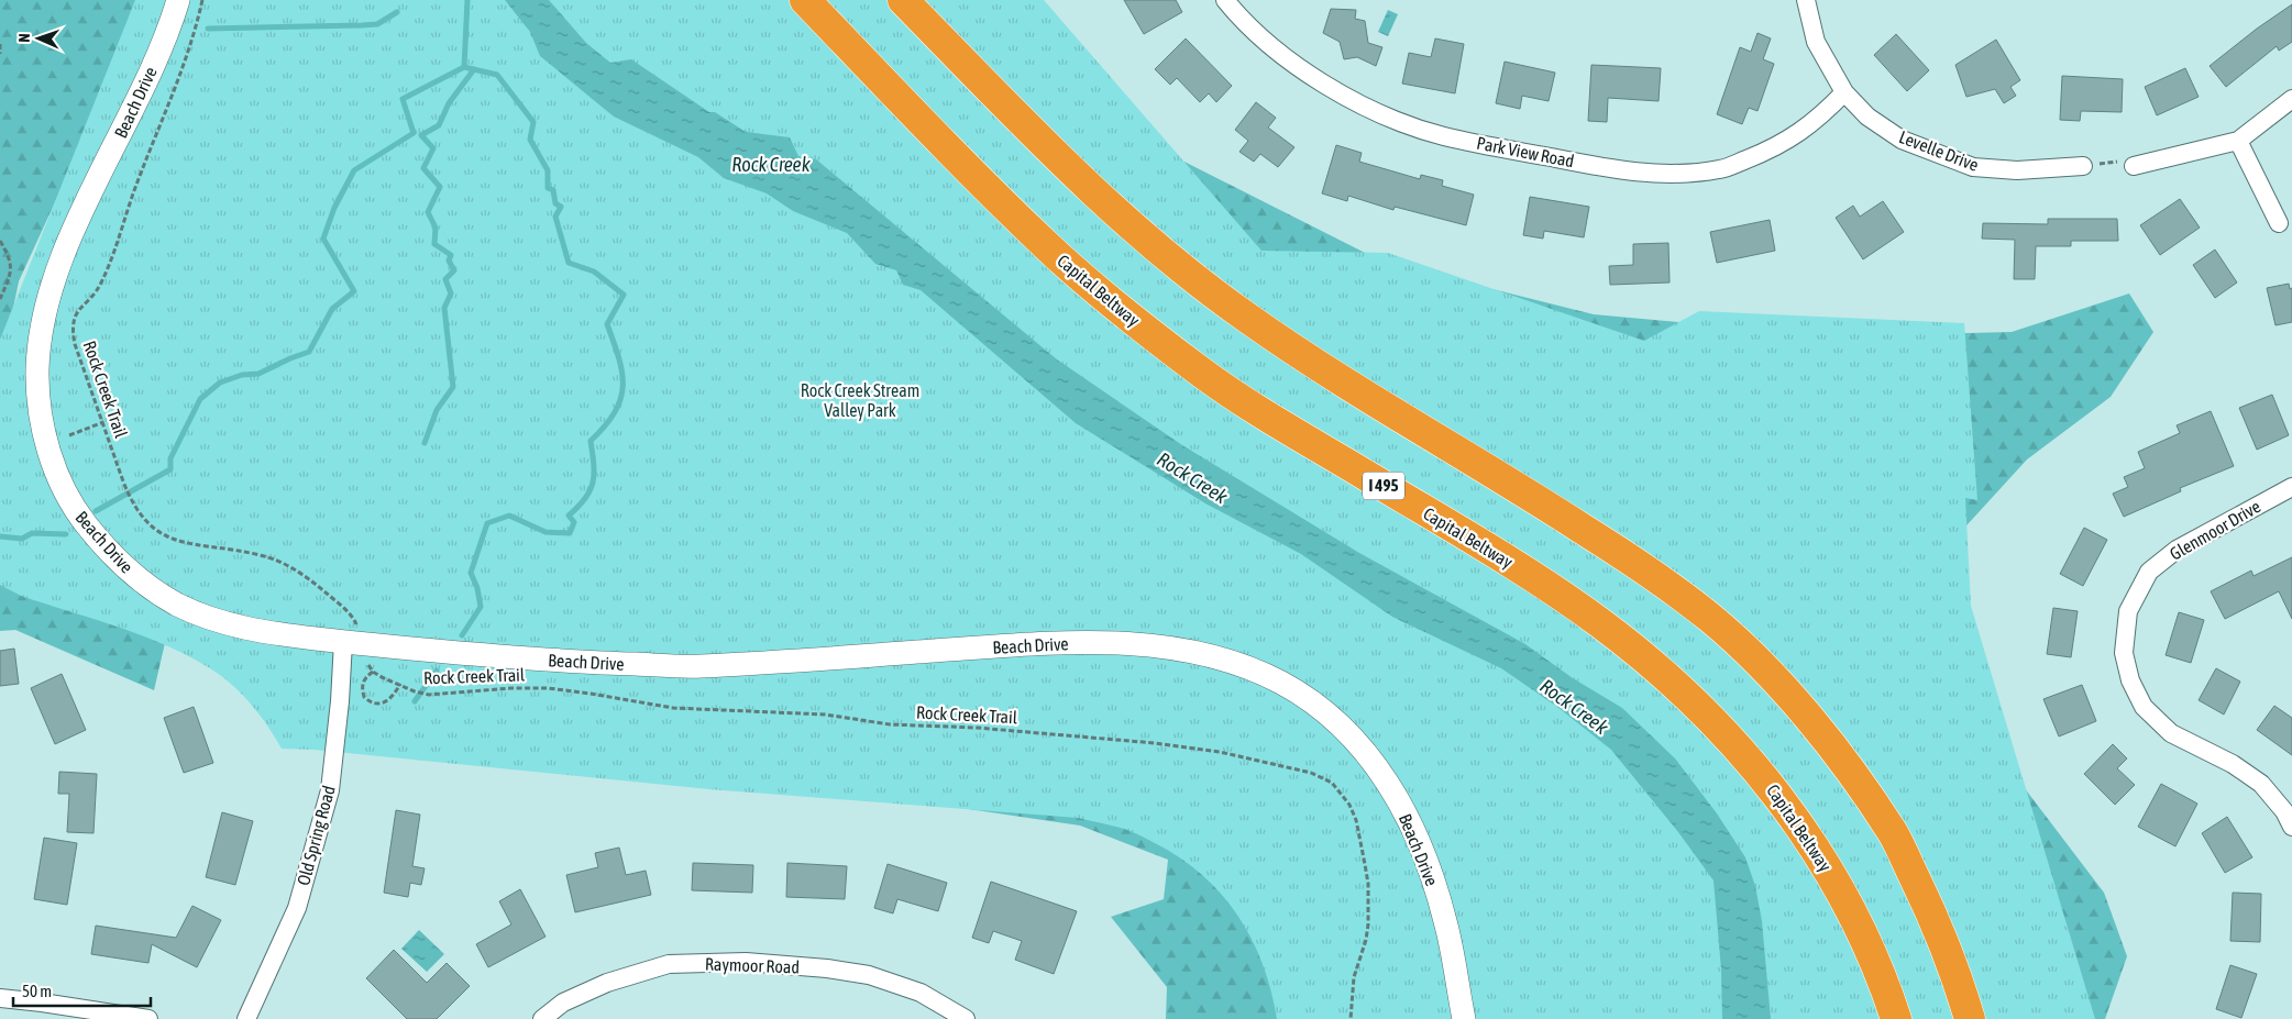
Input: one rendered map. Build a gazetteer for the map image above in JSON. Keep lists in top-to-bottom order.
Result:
{
  "streets": {
    "highway": ["Capital Beltway", "I 495"],
    "street": [
      "Beach Drive",
      "Levelle Drive",
      "Park View Road",
      "Glenmoor Drive",
      "Old Spring Road",
      "Raymoor Road"
    ],
    "path": ["Rock Creek Trail"]
  },
  "crossings": [
    ["Beach Drive", "Rock Creek Trail"],
    ["Beach Drive", "Old Spring Road"],
    ["Levelle Drive", "Park View Road"],
    ["Rock Creek Trail", "Old Spring Road"]
  ],
  "water": ["Rock Creek"],
  "parks": ["Rock Creek Stream Valley Park"],
  "scale_bar": "50 m",
  "north": "left"
}
